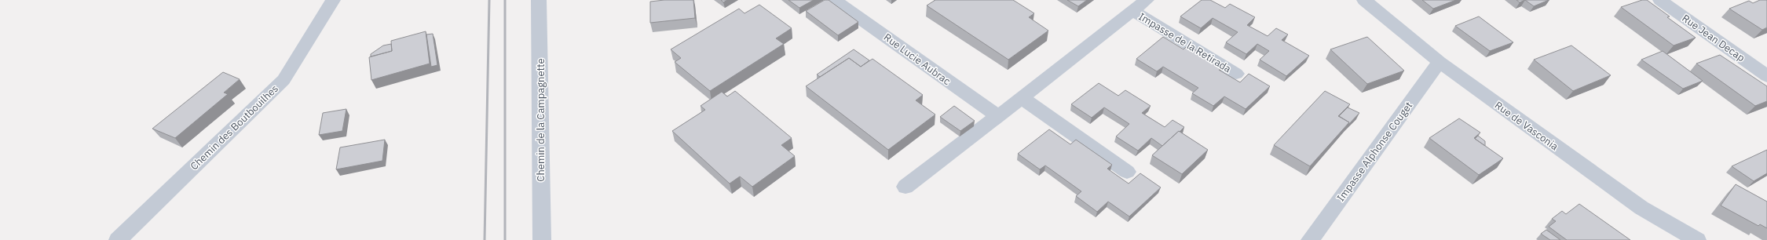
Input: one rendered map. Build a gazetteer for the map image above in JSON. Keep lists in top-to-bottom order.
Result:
{
  "streets": {
    "street": [
      "Rue Jean Decap",
      "Impasse de la Retirada",
      "Rue Lucie Aubrac",
      "Chemin de la Campagnette",
      "Rue de Vasconia",
      "Chemin des Boutbouilhes",
      "Impasse Alphonse Couget"
    ]
  },
  "crossings": [
    ["Rue de Vasconia", "Impasse Alphonse Couget"]
  ]
}
